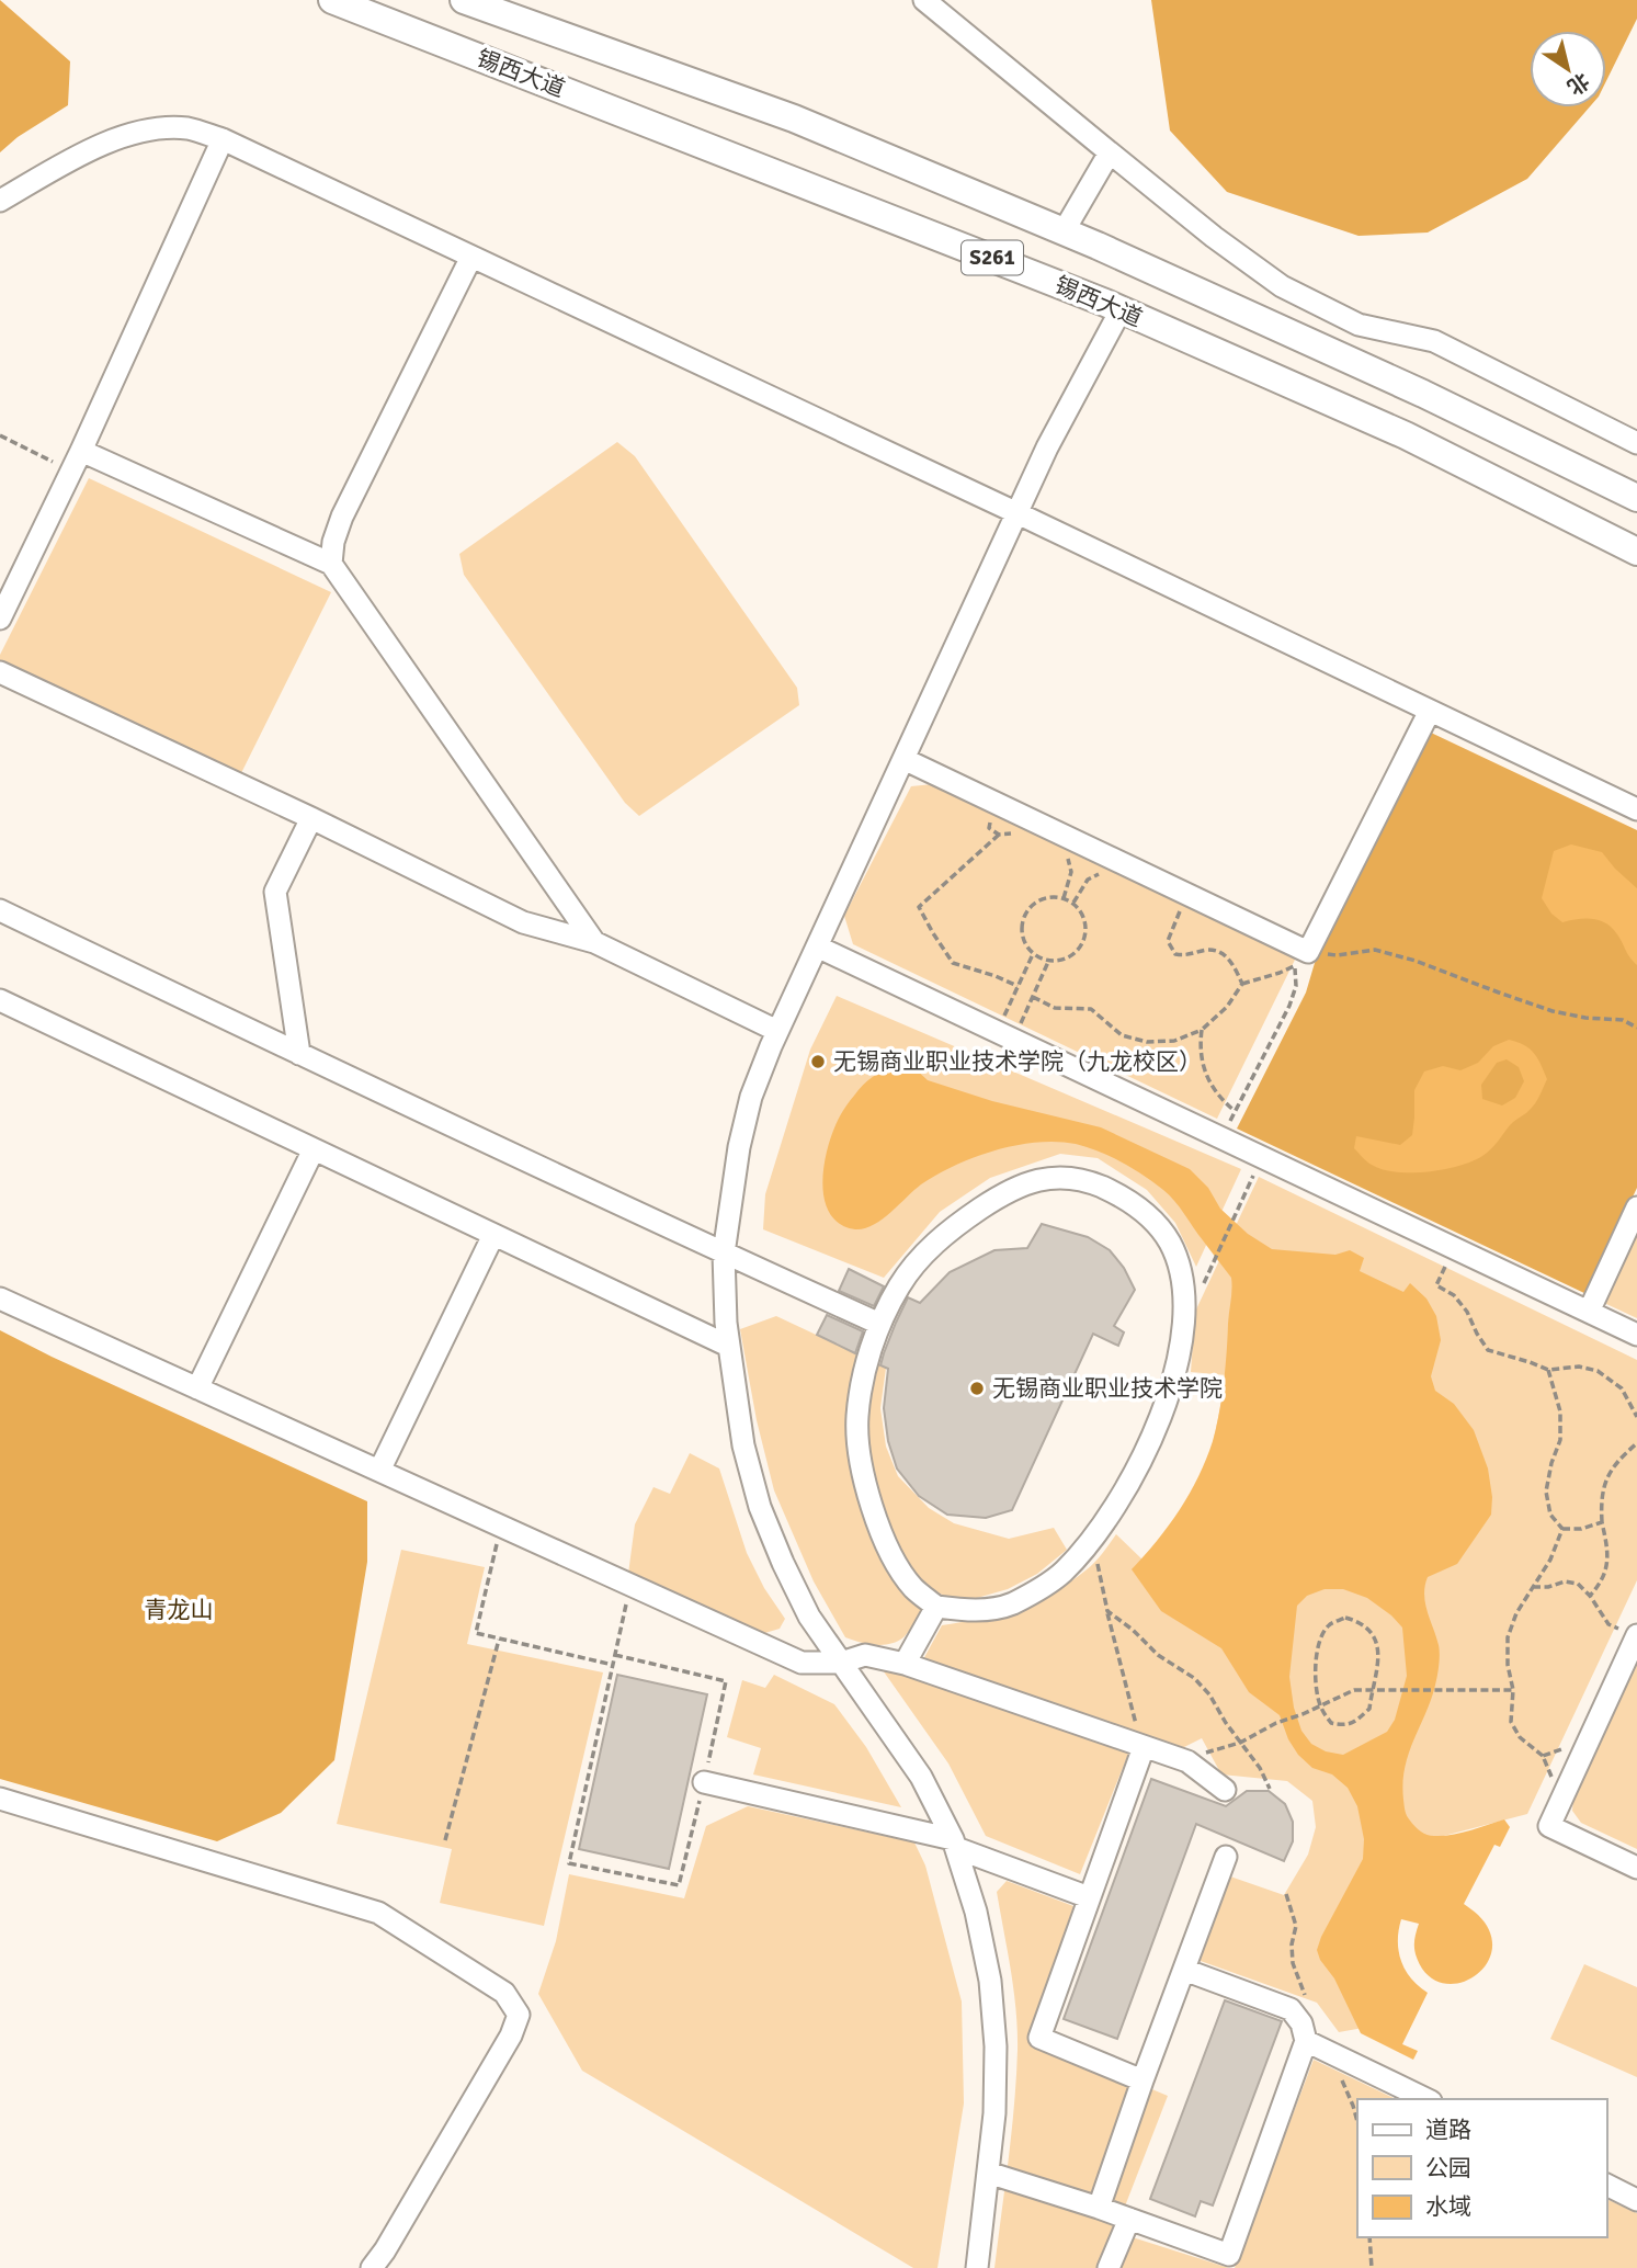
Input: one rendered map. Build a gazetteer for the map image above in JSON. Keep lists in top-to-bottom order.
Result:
{
  "streets": {
    "main road": ["锡西大道", "S261"]
  },
  "parks": ["青龙山"],
  "places": ["无锡商业职业技术学院（九龙校区）", "无锡商业职业技术学院"],
  "legend": ["道路", "公园", "水域"],
  "north": "bottom right"
}
